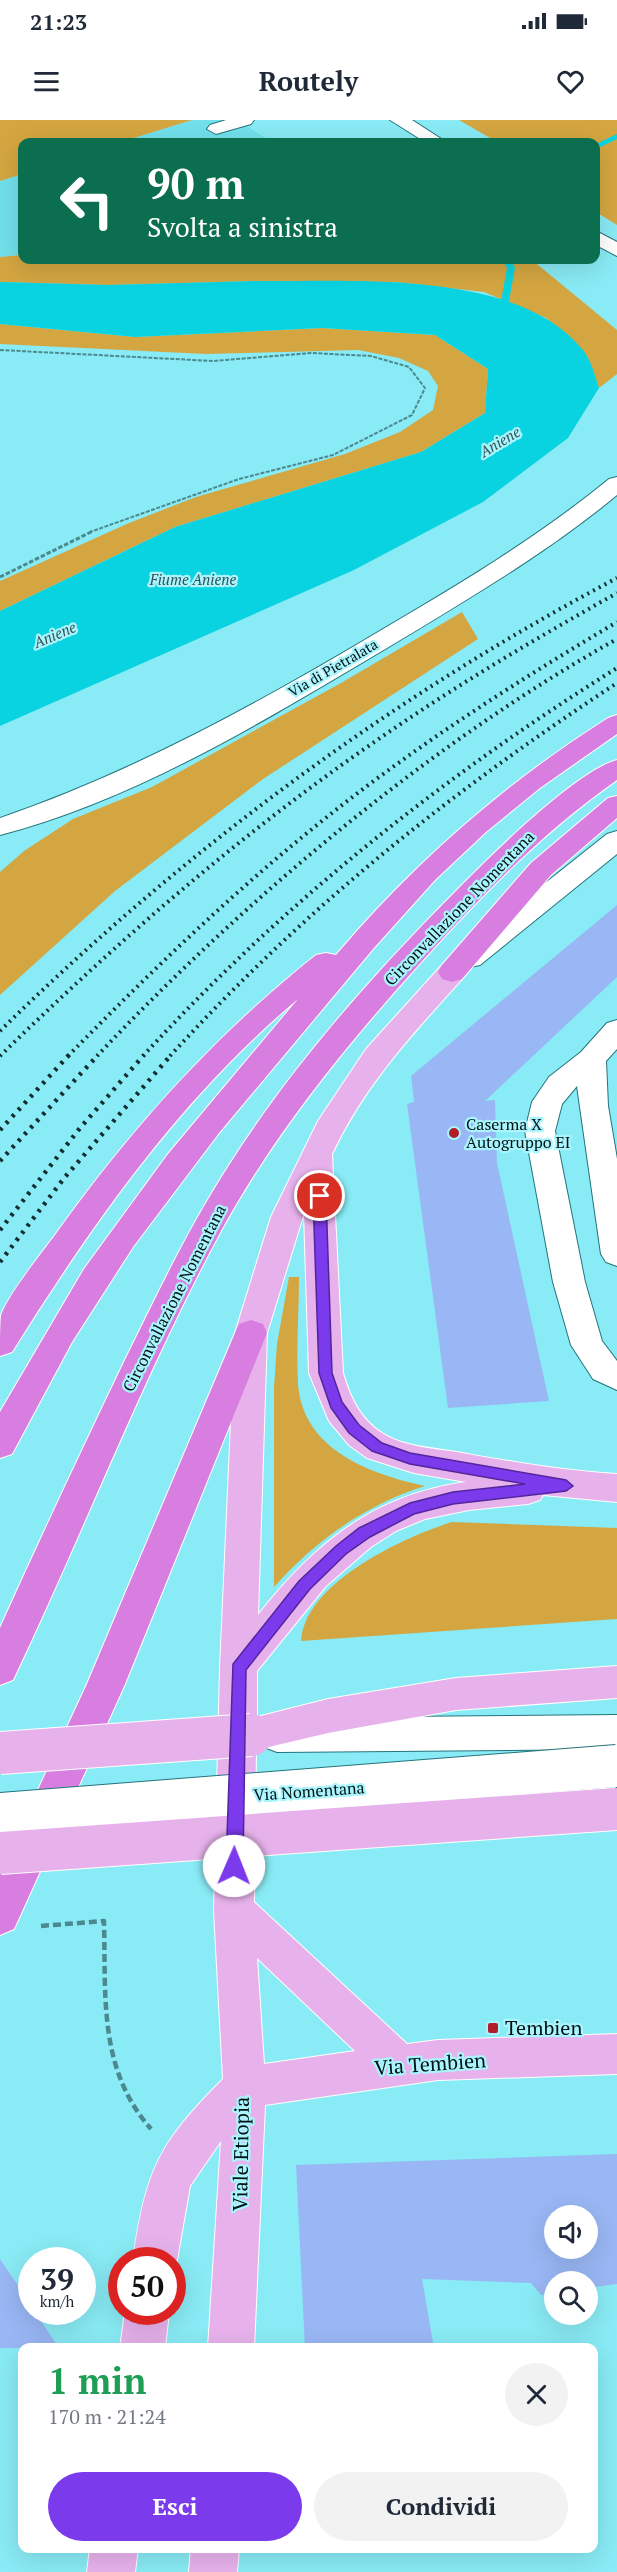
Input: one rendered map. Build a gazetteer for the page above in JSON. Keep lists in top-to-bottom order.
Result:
{
  "streets": {
    "highway": ["Circonvallazione Nomentana"],
    "main road": ["Via Tembien", "Viale Etiopia"],
    "street": ["Via di Pietralata", "Via Nomentana"]
  },
  "crossings": [
    ["Via Tembien", "Viale Etiopia"]
  ],
  "water": ["Aniene", "Fiume Aniene"],
  "places": {
    "other": ["Caserma X Autogruppo EI"],
    "transit": ["Tembien"]
  },
  "page": {
    "status": "21:23",
    "header": "Routely",
    "turn": ["90 m", "Svolta a sinistra"],
    "speed": "39 km/h",
    "limit": "50",
    "heading": ["1 min", "170 m · 21:24"],
    "buttons": ["Esci", "Condividi"]
  }
}
